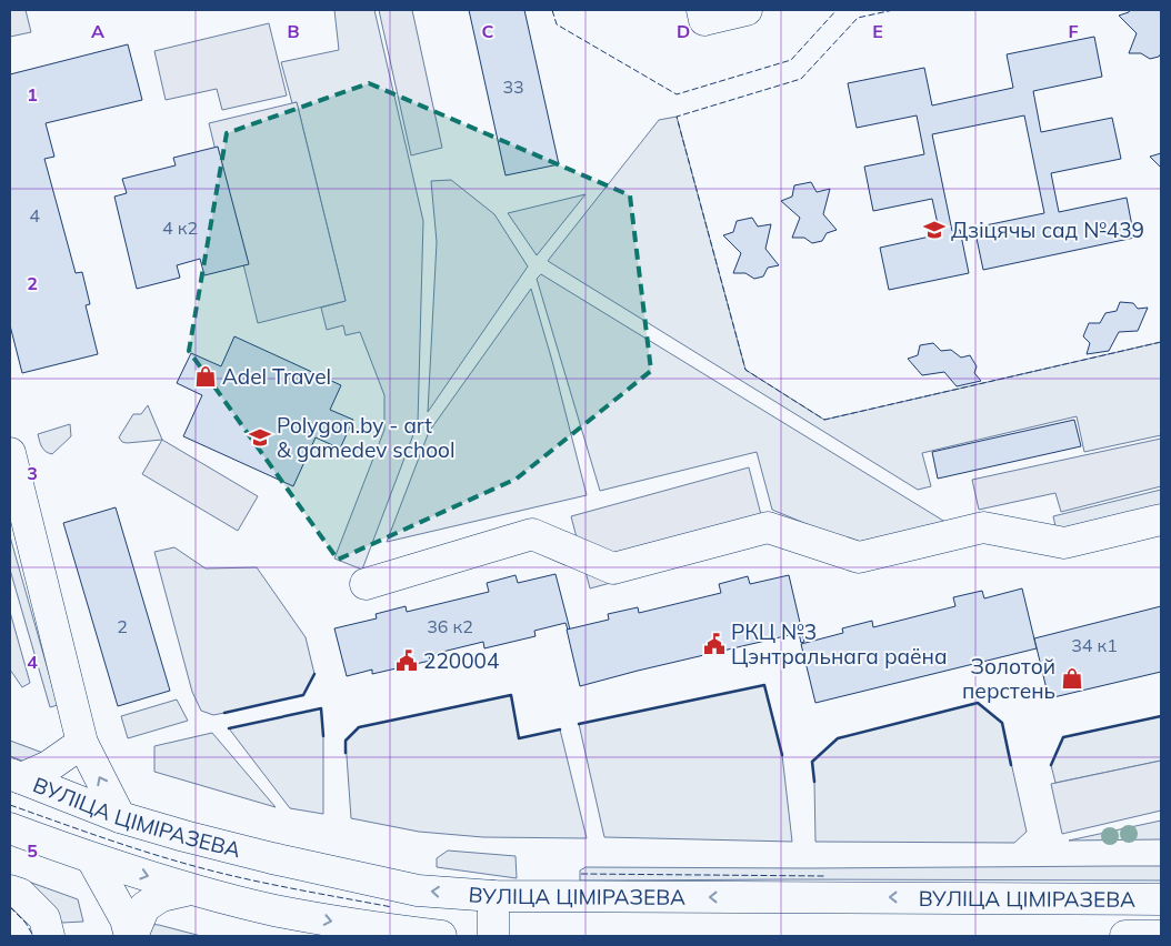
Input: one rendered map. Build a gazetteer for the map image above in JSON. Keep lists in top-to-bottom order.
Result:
{
  "streets": {
    "main road": ["ВУЛІЦА ЦІМІРАЗЕВА"]
  },
  "places": {
    "school or university": ["Дзіцячы сад №439", "Polygon.by - art & gamedev school"],
    "shop": ["Adel Travel", "Золотой перстень"],
    "public building": ["РКЦ №3 Цэнтральнага раёна", "220004"]
  },
  "house_numbers": [
    "33",
    "4",
    "4 к2",
    "2",
    "36 к2",
    "34 к1"
  ],
  "grid": {
    "columns": [
      "A",
      "B",
      "C",
      "D",
      "E",
      "F"
    ],
    "rows": [
      "1",
      "2",
      "3",
      "4",
      "5"
    ]
  }
}
